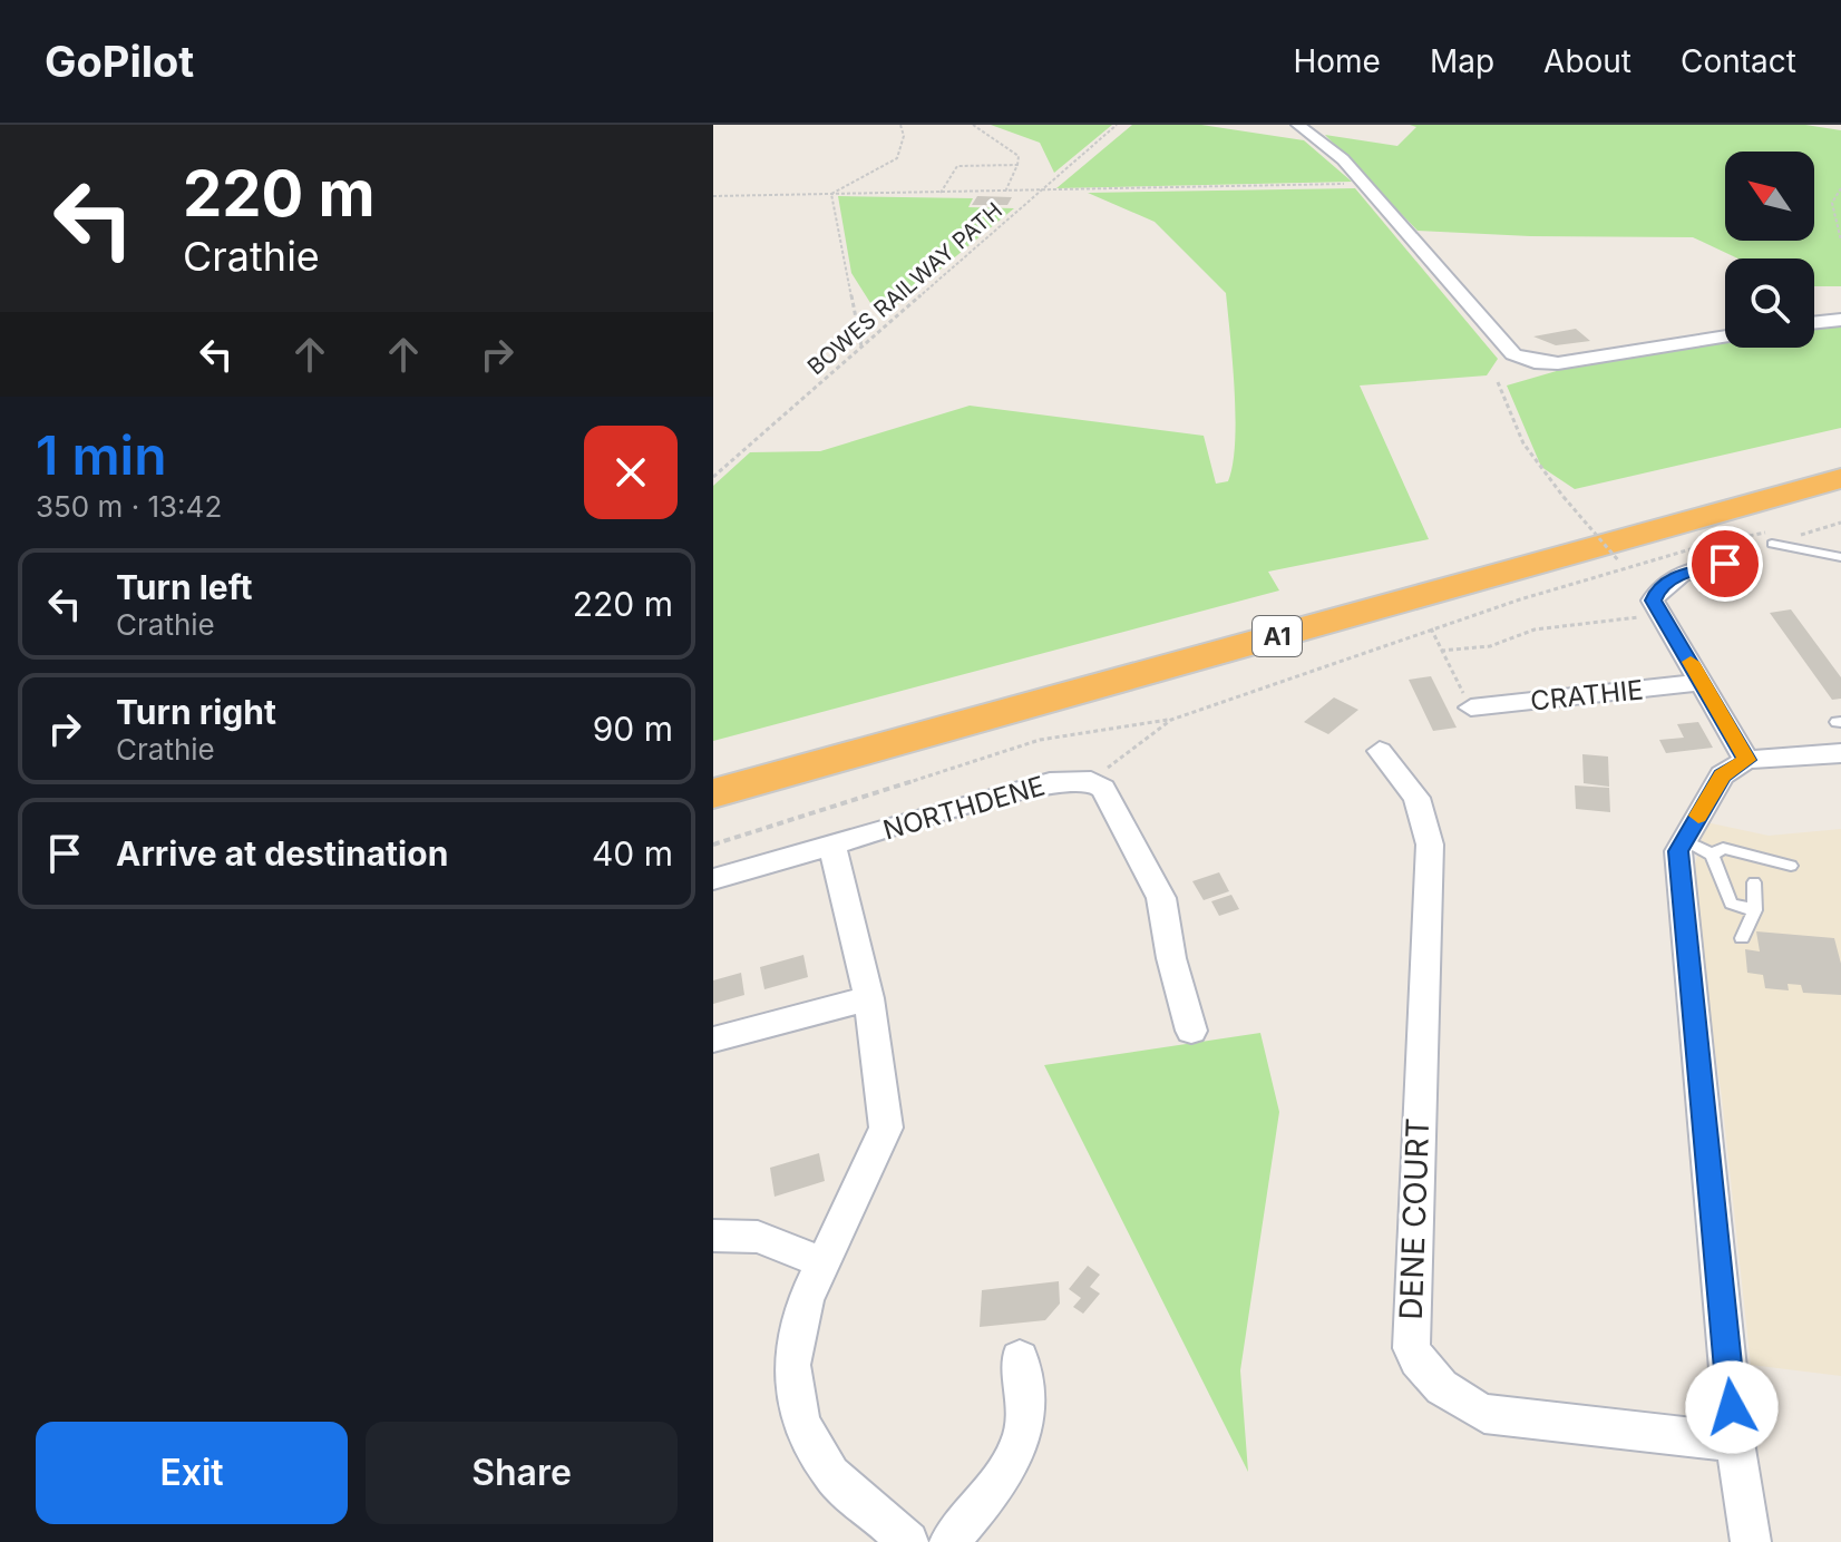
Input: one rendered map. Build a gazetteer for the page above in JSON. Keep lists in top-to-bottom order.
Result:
{
  "streets": {
    "highway": ["A1"],
    "street": ["CRATHIE", "NORTHDENE", "DENE COURT"],
    "path": ["BOWES RAILWAY PATH"]
  },
  "north": "top left",
  "page": {
    "header": "GoPilot",
    "nav": [
      "Home",
      "Map",
      "About",
      "Contact"
    ],
    "turn": ["220 m", "Crathie"],
    "heading": ["1 min", "350 m · 13:42"],
    "list": [
      {
        "name": "Turn left",
        "note": "Crathie",
        "value": "220 m"
      },
      {
        "name": "Turn right",
        "note": "Crathie",
        "value": "90 m"
      },
      {
        "name": "Arrive at destination",
        "value": "40 m"
      }
    ],
    "buttons": ["Exit", "Share"]
  }
}
